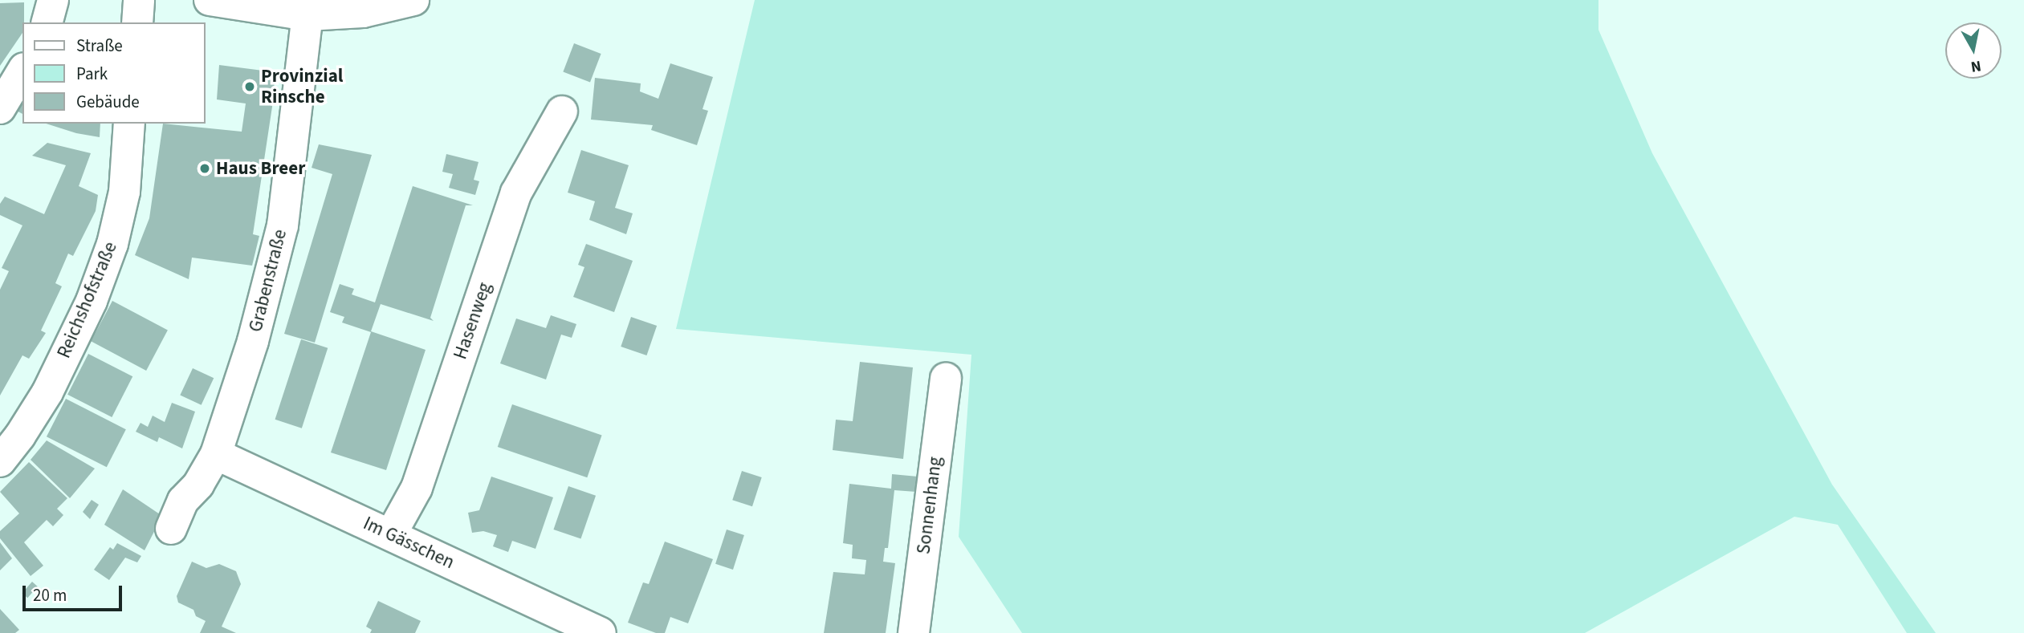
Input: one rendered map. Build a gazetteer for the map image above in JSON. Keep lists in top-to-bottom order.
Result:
{
  "streets": {
    "street": [
      "Grabenstraße",
      "Reichshofstraße",
      "Hasenweg",
      "Sonnenhang",
      "Im Gässchen"
    ]
  },
  "crossings": [
    ["Grabenstraße", "Im Gässchen"],
    ["Hasenweg", "Im Gässchen"]
  ],
  "places": ["Provinzial Rinsche", "Haus Breer"],
  "legend": ["Straße", "Park", "Gebäude"],
  "scale_bar": "20 m",
  "north": "bottom"
}
